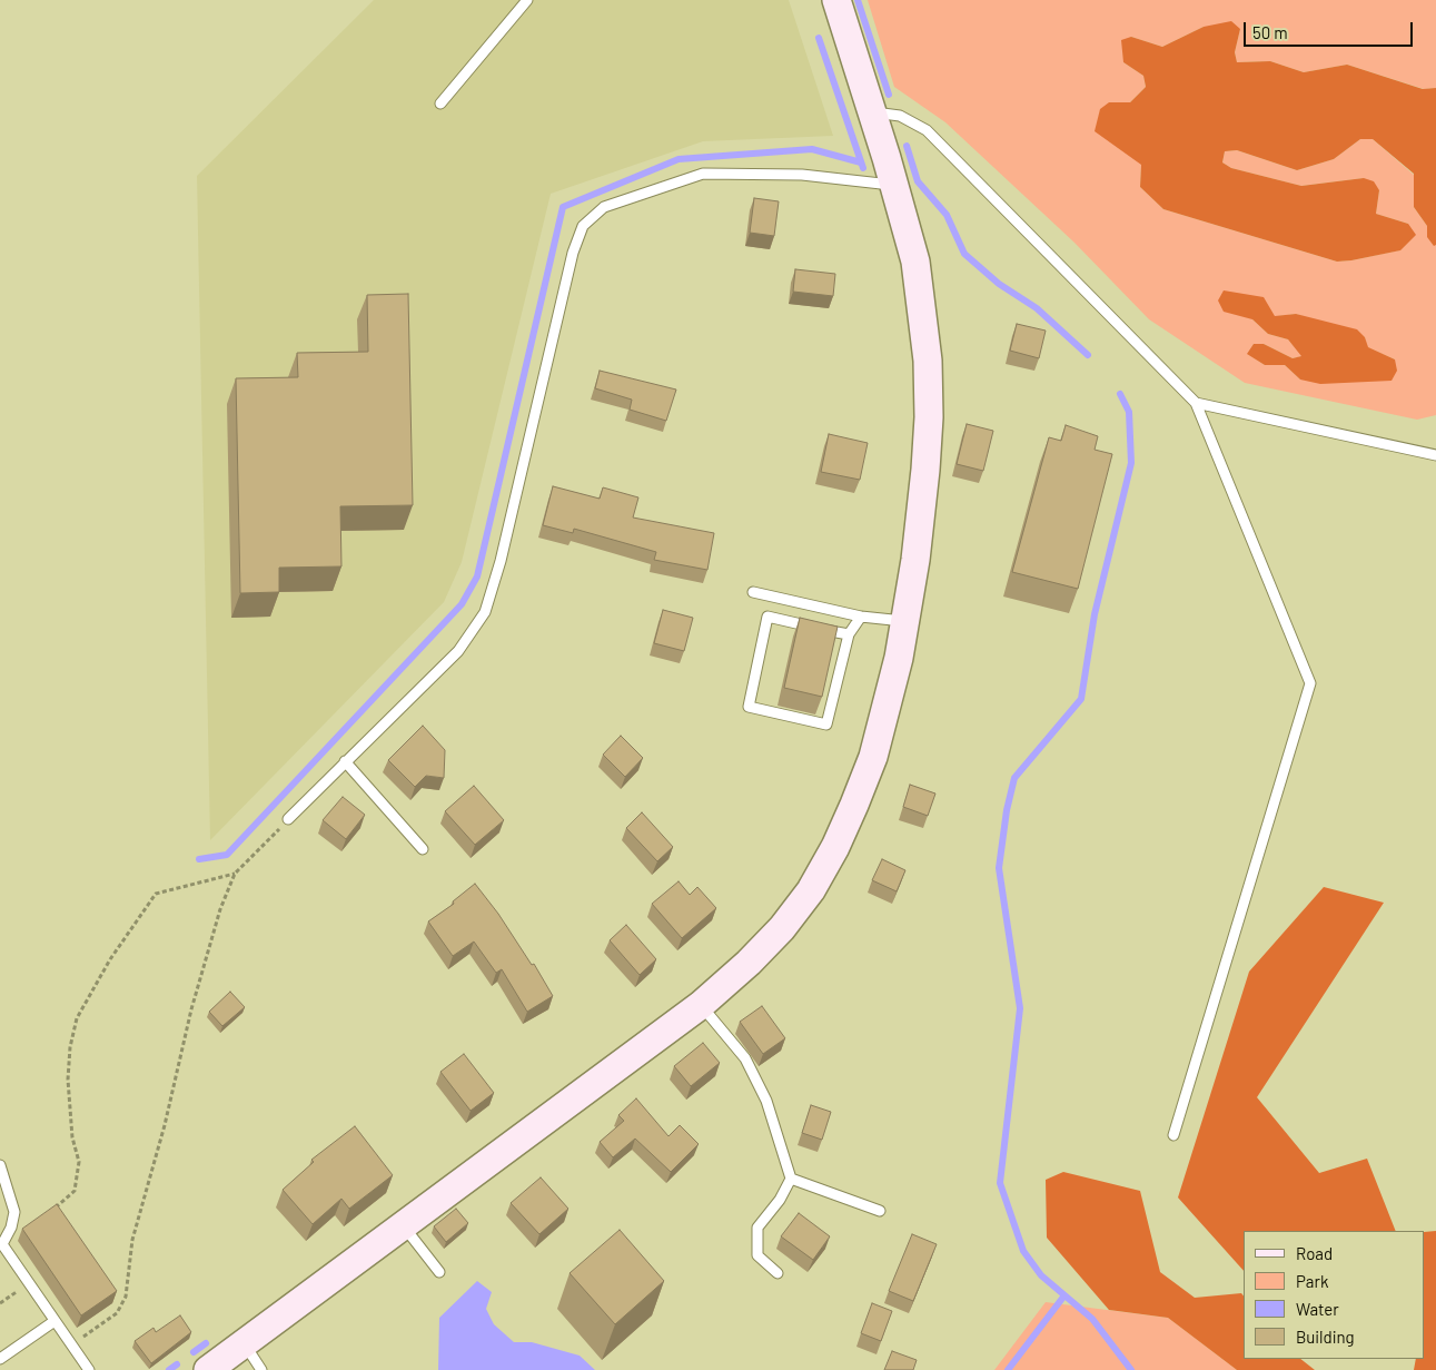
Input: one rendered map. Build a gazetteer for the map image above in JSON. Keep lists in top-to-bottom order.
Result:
{
  "legend": [
    "Road",
    "Park",
    "Water",
    "Building"
  ],
  "scale_bar": "50 m"
}
